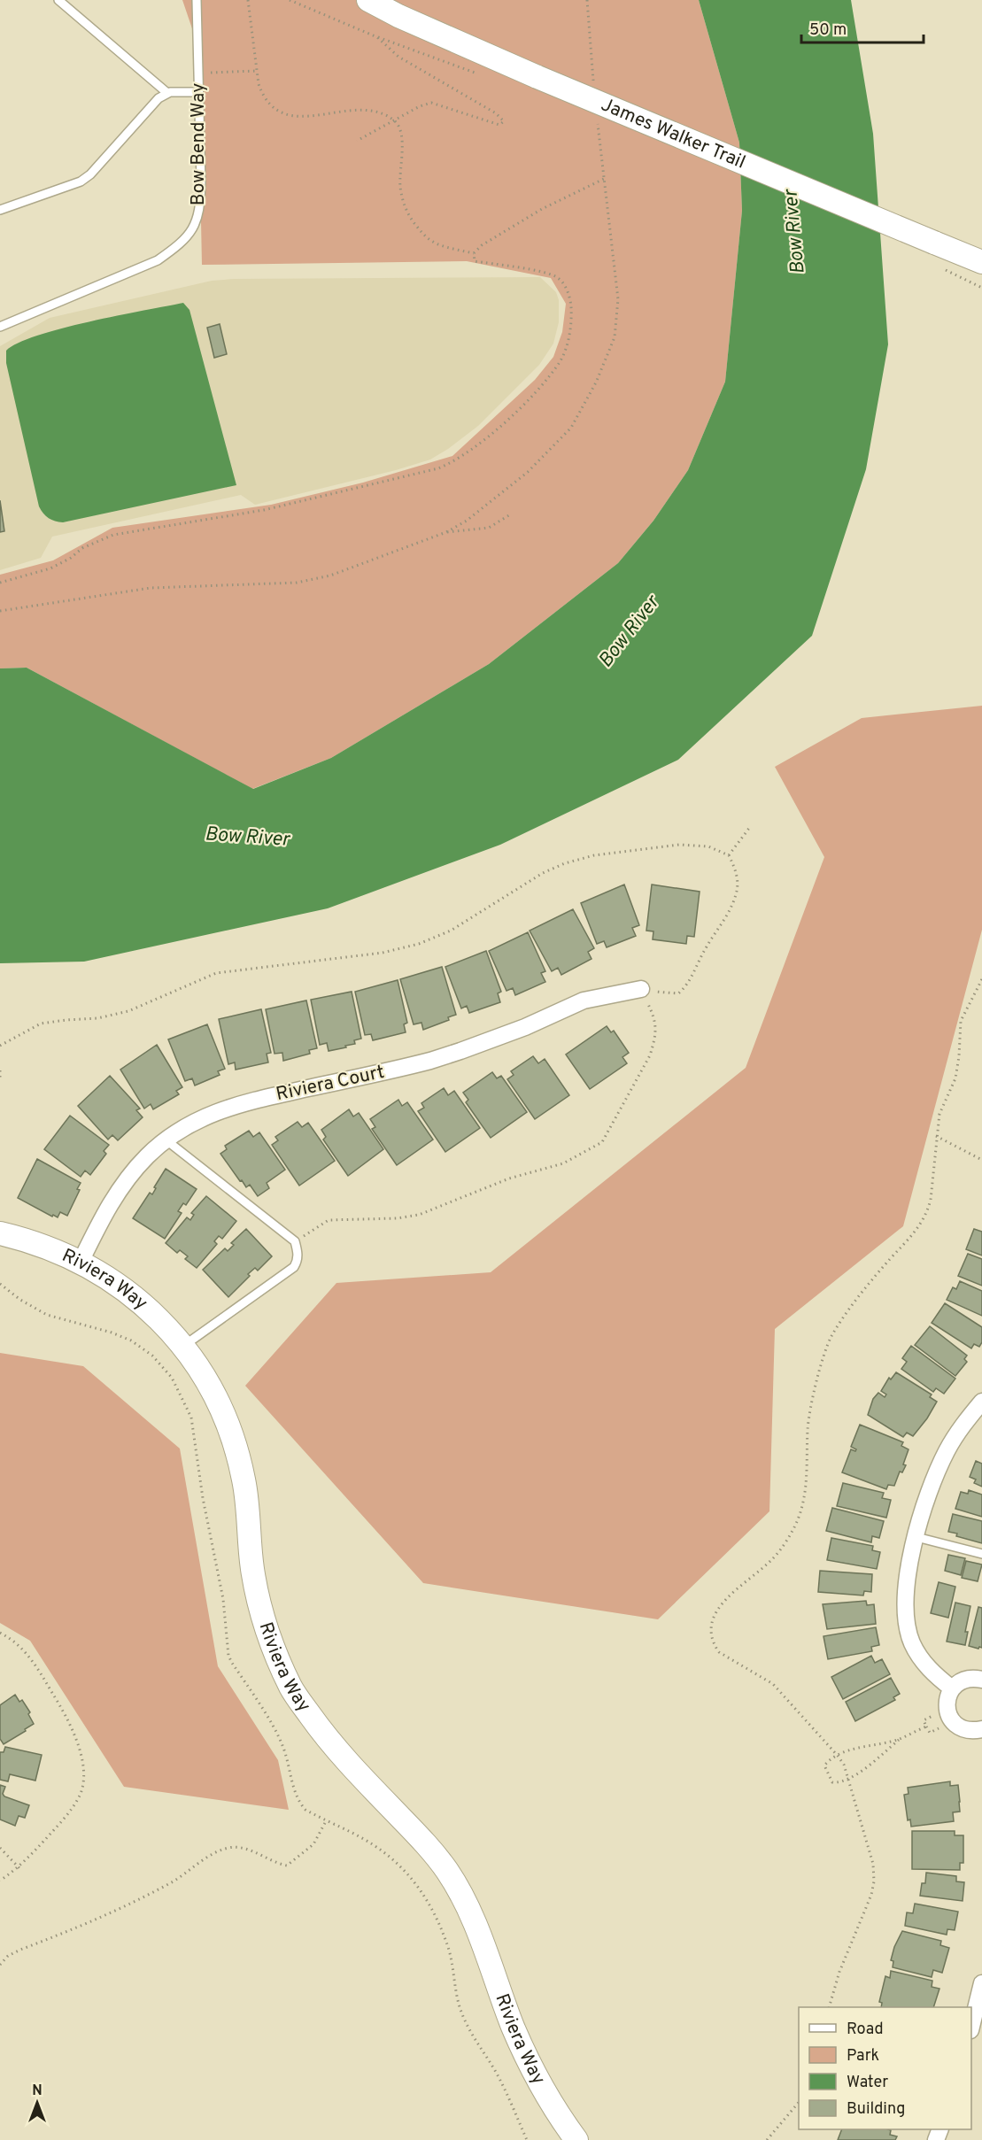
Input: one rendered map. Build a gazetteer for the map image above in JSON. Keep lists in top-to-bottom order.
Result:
{
  "streets": {
    "street": ["James Walker Trail", "Riviera Court", "Riviera Way"],
    "lane": ["Bow Bend Way"]
  },
  "crossings": [
    ["Riviera Court", "Riviera Way"]
  ],
  "water": ["Bow River"],
  "legend": [
    "Road",
    "Park",
    "Water",
    "Building"
  ],
  "scale_bar": "50 m",
  "north": "top"
}
